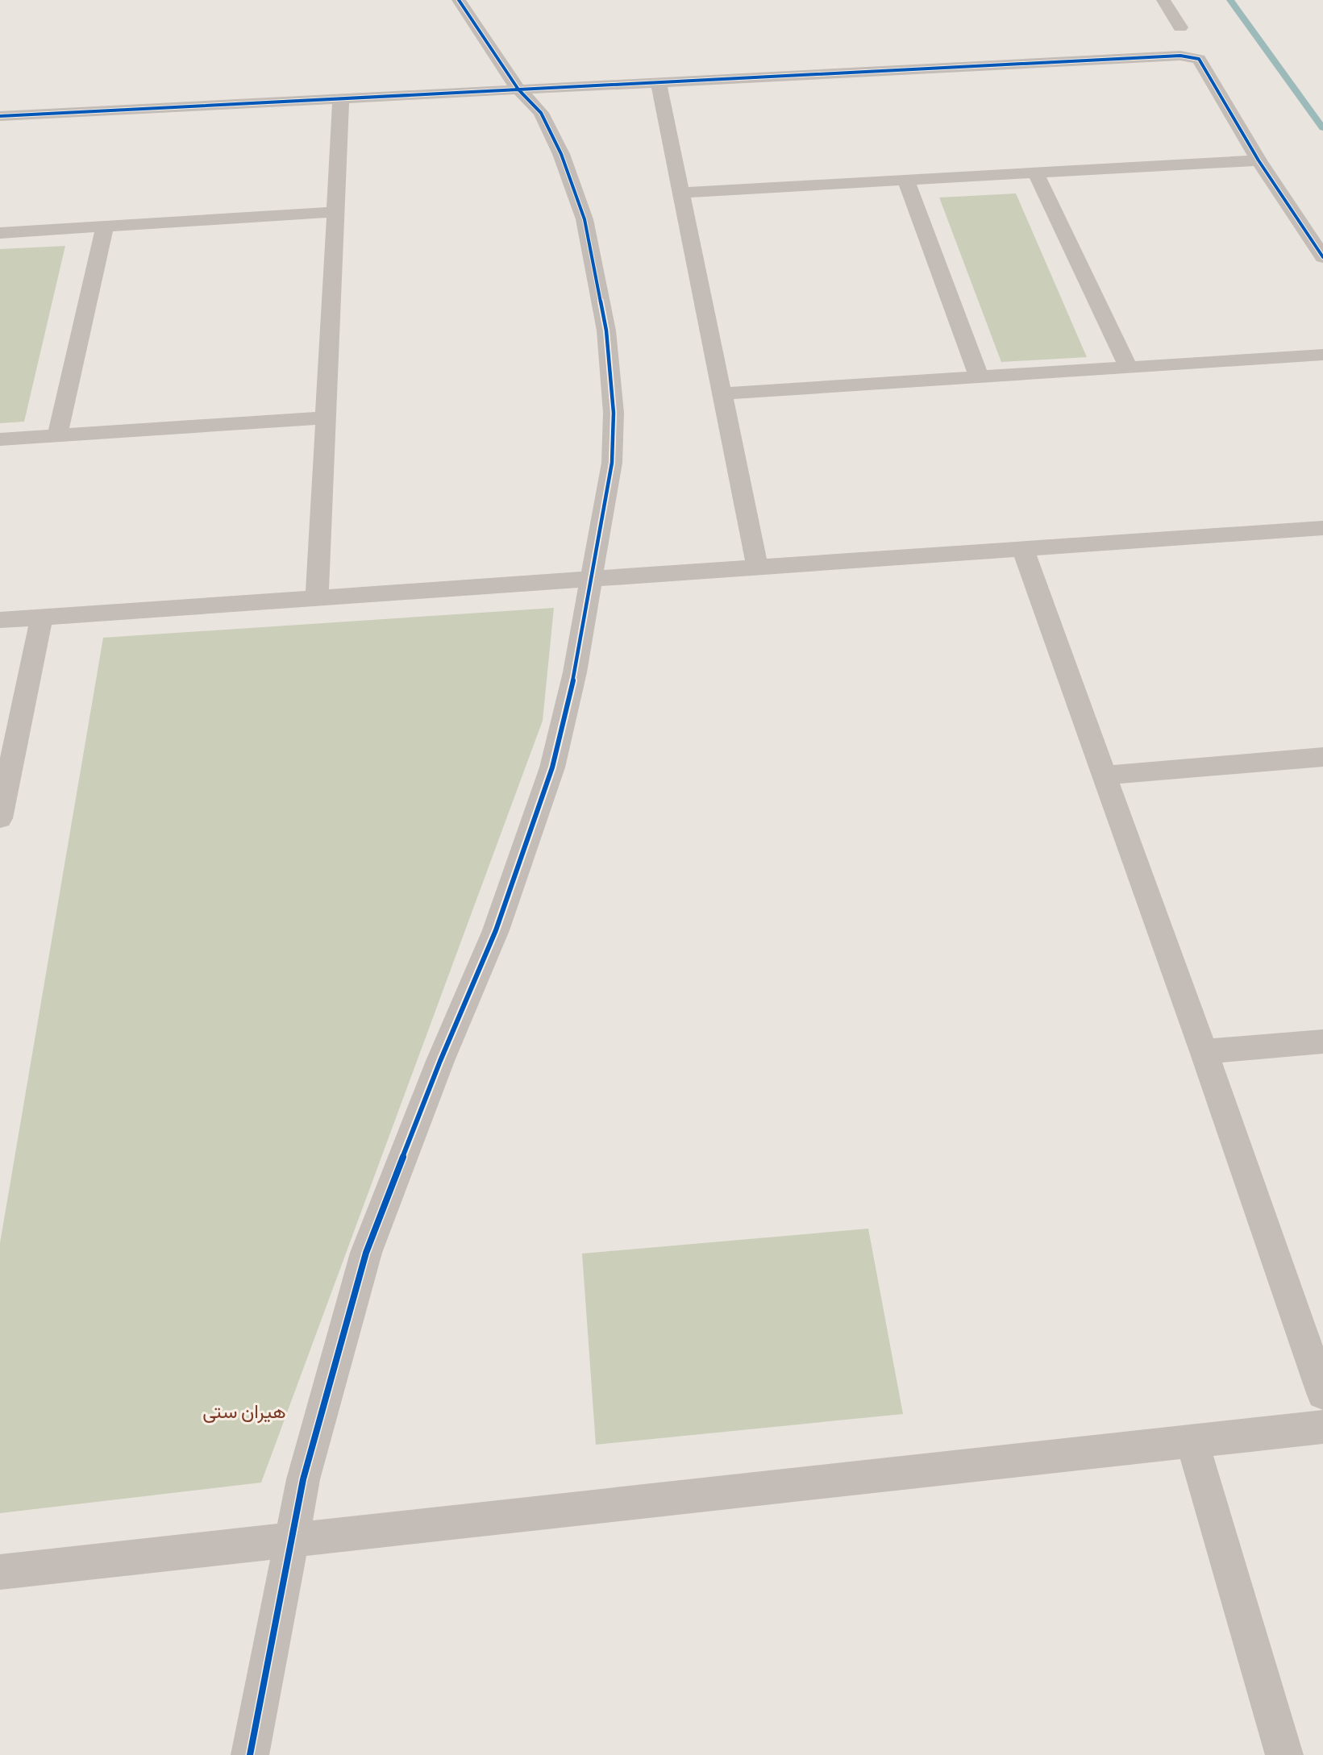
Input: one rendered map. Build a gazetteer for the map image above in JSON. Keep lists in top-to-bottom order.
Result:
{
  "districts": ["هیران ستی"]
}
